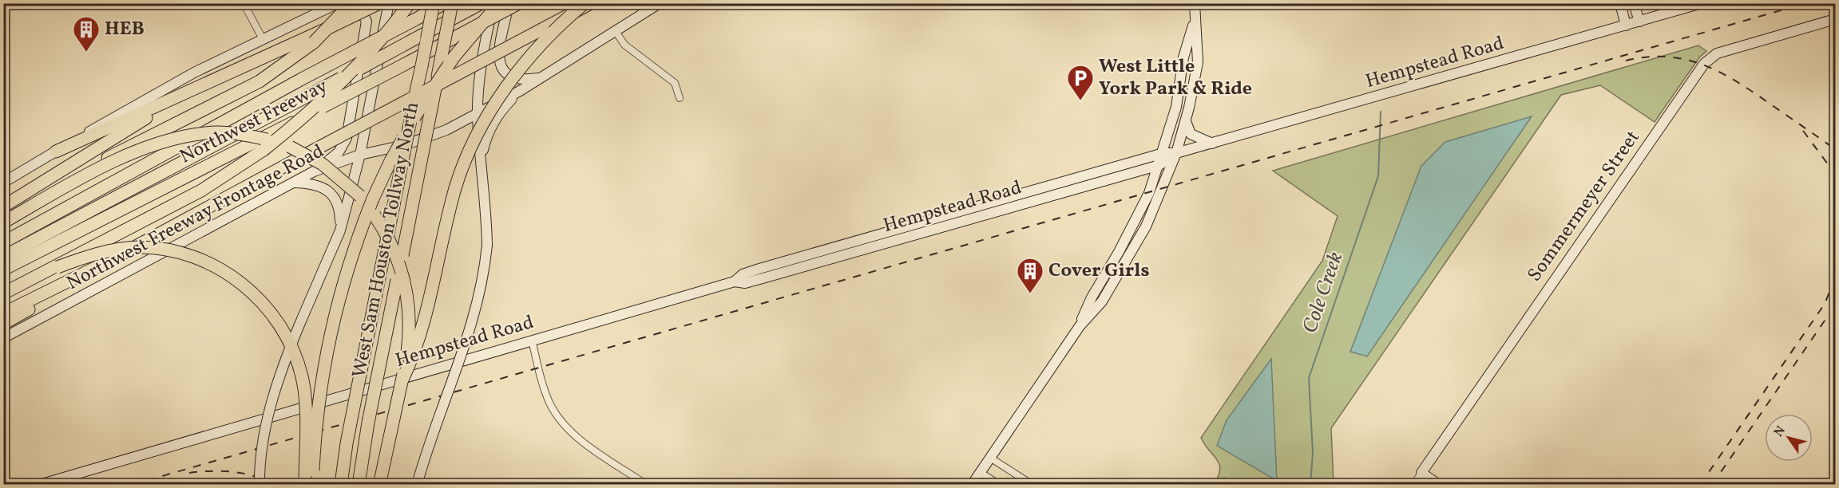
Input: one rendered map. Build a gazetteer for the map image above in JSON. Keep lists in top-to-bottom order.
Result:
{
  "streets": {
    "highway": ["Northwest Freeway", "West Sam Houston Tollway North"],
    "main road": ["Hempstead Road", "Sommermeyer Street", "Northwest Freeway Frontage Road"]
  },
  "water": ["Cole Creek"],
  "places": {
    "building": ["HEB", "Cover Girls"],
    "parking": ["West Little York Park & Ride"]
  },
  "north": "top left"
}
